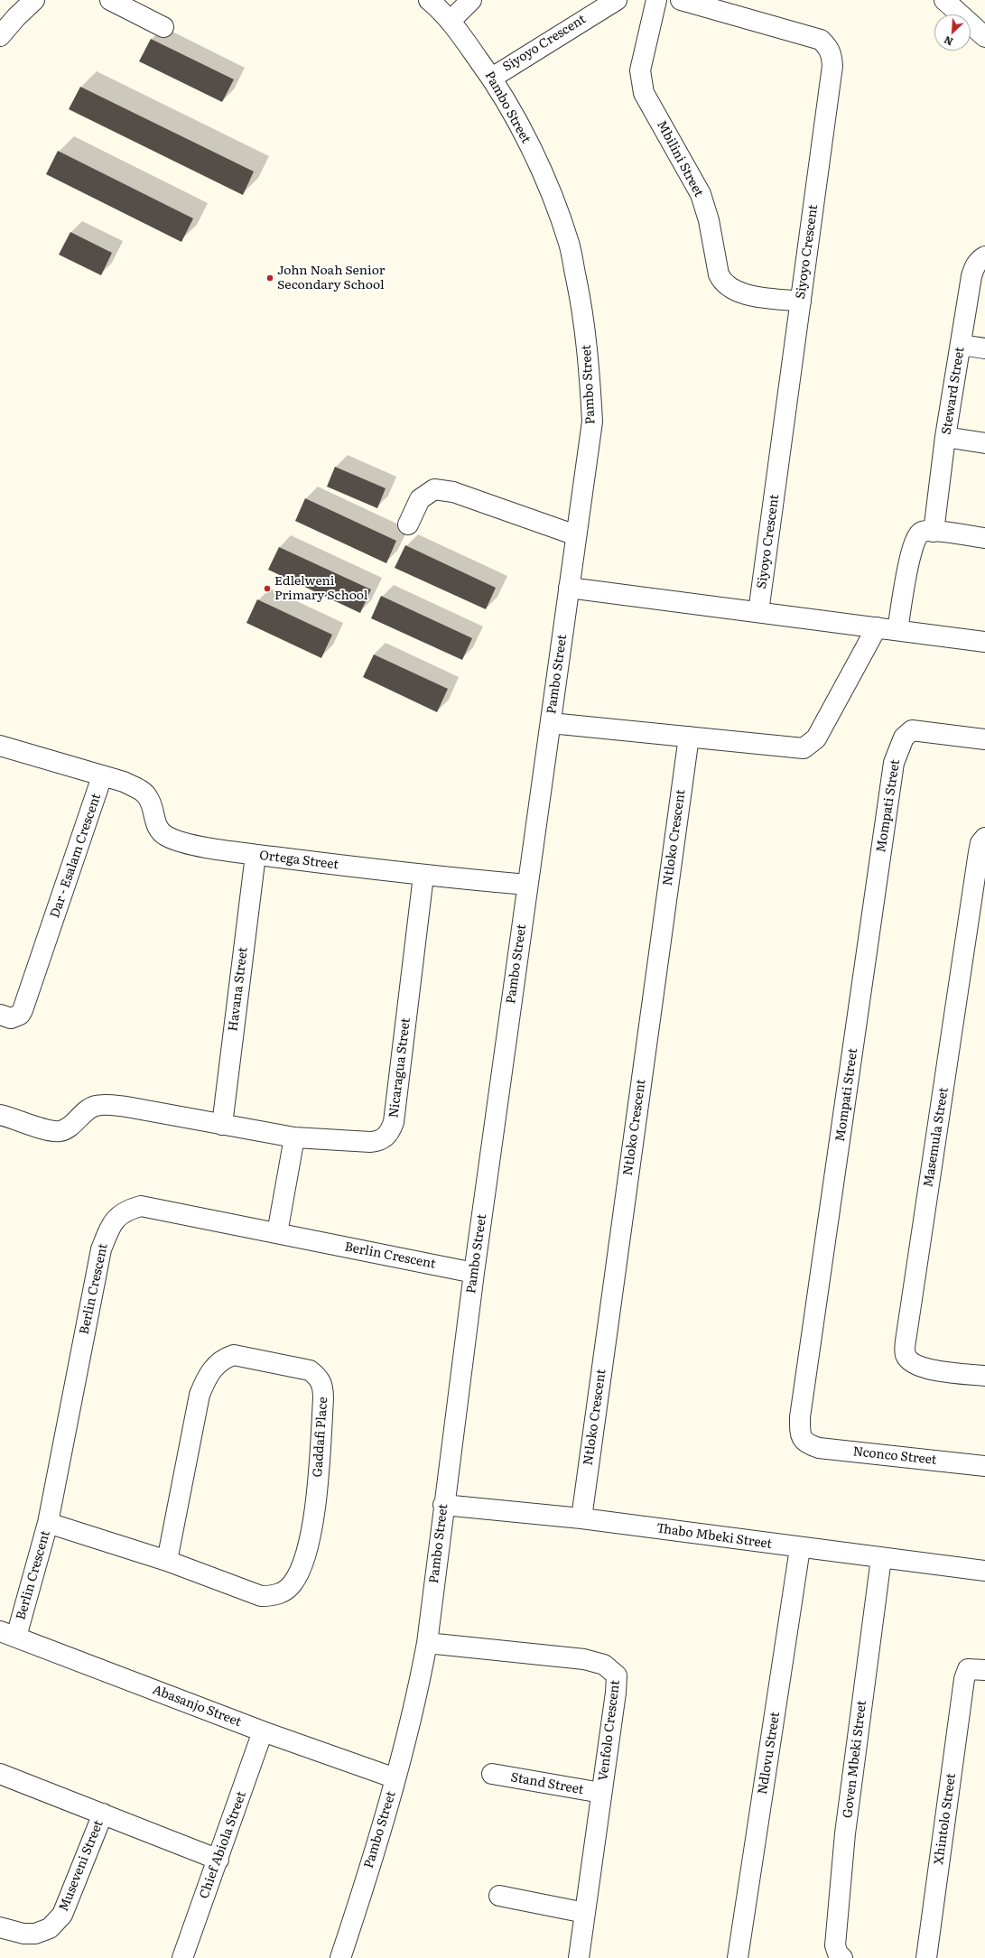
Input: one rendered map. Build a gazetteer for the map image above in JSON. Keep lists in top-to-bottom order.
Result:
{
  "streets": {
    "street": [
      "Siyoyo Crescent",
      "Pambo Street",
      "Mbilini Street",
      "Steward Street",
      "Mompati Street",
      "Ntloko Crescent",
      "Dar - Esalam Crescent",
      "Ortega Street",
      "Havana Street",
      "Nicaragua Street",
      "Masemula Street",
      "Berlin Crescent",
      "Gaddafi Place",
      "Nconco Street",
      "Thabo Mbeki Street",
      "Abasanjo Street",
      "Venfolo Crescent",
      "Ndlovu Street",
      "Goven Mbeki Street",
      "Stand Street",
      "Xhintolo Street",
      "Chief Abiola Street",
      "Museveni Street"
    ]
  },
  "crossings": [
    ["Siyoyo Crescent", "Pambo Street"],
    ["Siyoyo Crescent", "Mbilini Street"],
    ["Pambo Street", "Ortega Street"],
    ["Pambo Street", "Berlin Crescent"],
    ["Pambo Street", "Thabo Mbeki Street"],
    ["Pambo Street", "Abasanjo Street"],
    ["Pambo Street", "Venfolo Crescent"],
    ["Mompati Street", "Nconco Street"],
    ["Ntloko Crescent", "Thabo Mbeki Street"],
    ["Dar - Esalam Crescent", "Ortega Street"],
    ["Ortega Street", "Havana Street"],
    ["Ortega Street", "Nicaragua Street"],
    ["Havana Street", "Nicaragua Street"],
    ["Berlin Crescent", "Gaddafi Place"],
    ["Berlin Crescent", "Abasanjo Street"],
    ["Thabo Mbeki Street", "Ndlovu Street"],
    ["Thabo Mbeki Street", "Goven Mbeki Street"],
    ["Abasanjo Street", "Chief Abiola Street"],
    ["Venfolo Crescent", "Stand Street"],
    ["Chief Abiola Street", "Museveni Street"]
  ],
  "places": ["John Noah Senior Secondary School", "Edlelweni Primary School"],
  "north": "bottom left"
}
